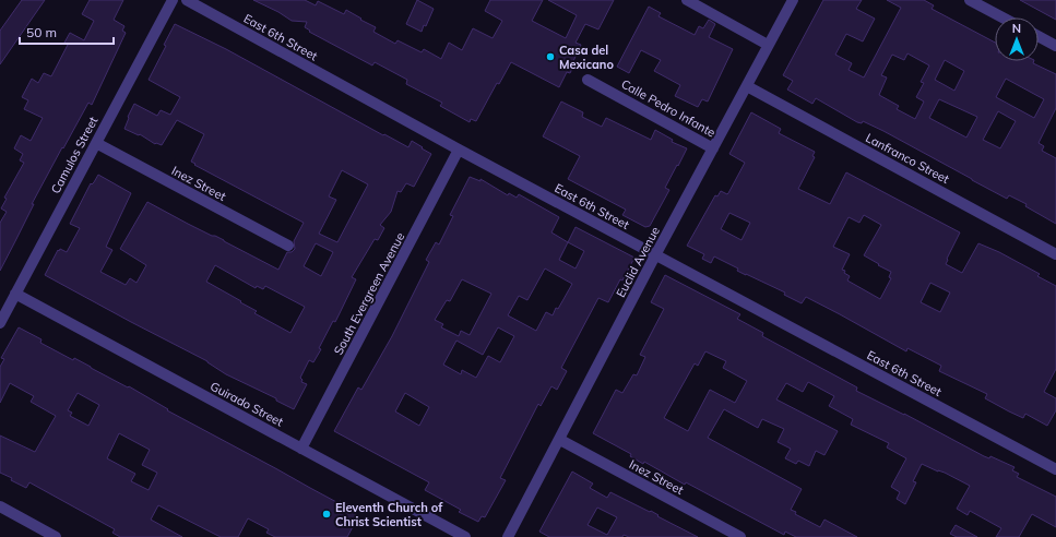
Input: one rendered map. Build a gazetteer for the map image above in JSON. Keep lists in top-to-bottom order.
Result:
{
  "streets": {
    "street": [
      "East 6th Street",
      "Calle Pedro Infante",
      "Camulos Street",
      "Lanfranco Street",
      "Inez Street",
      "Euclid Avenue",
      "South Evergreen Avenue",
      "Guirado Street"
    ]
  },
  "crossings": [
    ["East 6th Street", "Euclid Avenue"],
    ["East 6th Street", "South Evergreen Avenue"],
    ["Calle Pedro Infante", "Euclid Avenue"],
    ["Camulos Street", "Inez Street"],
    ["Camulos Street", "Guirado Street"],
    ["Lanfranco Street", "Euclid Avenue"],
    ["Inez Street", "Euclid Avenue"],
    ["South Evergreen Avenue", "Guirado Street"]
  ],
  "places": ["Casa del Mexicano", "Eleventh Church of Christ Scientist"],
  "scale_bar": "50 m",
  "north": "top"
}
